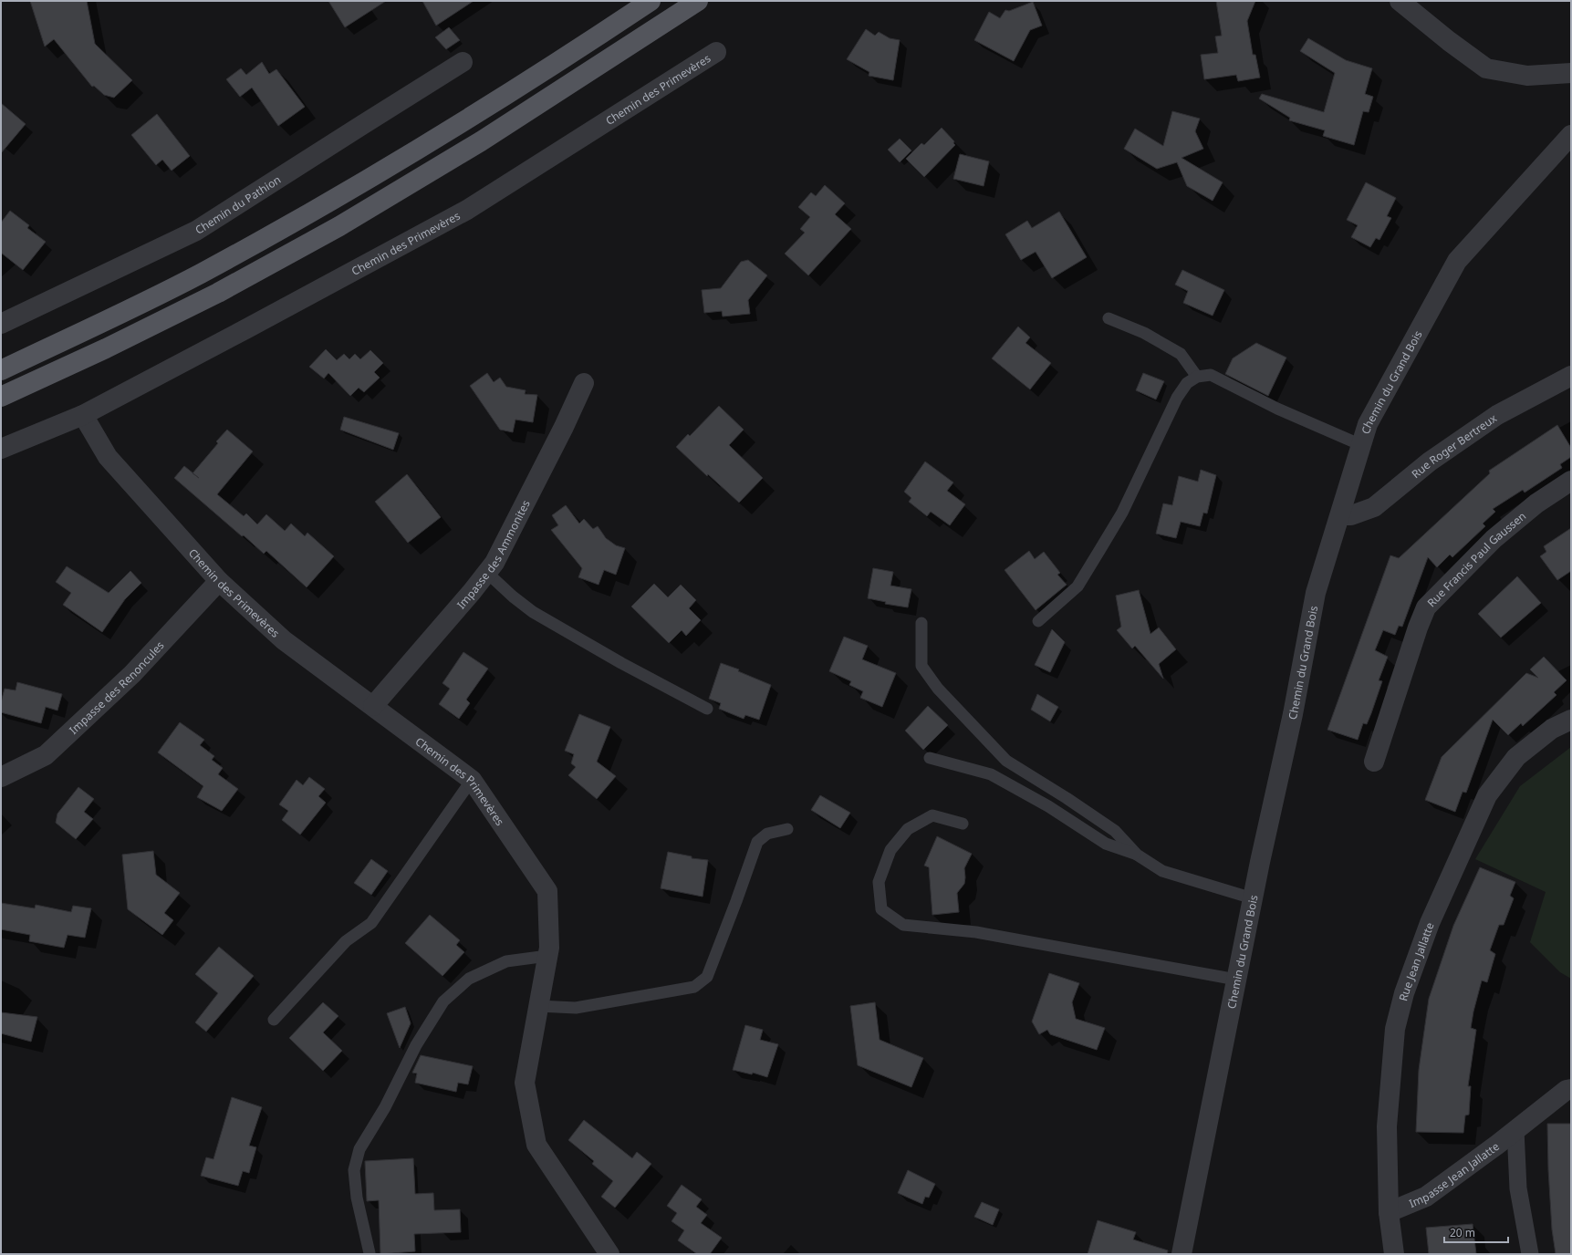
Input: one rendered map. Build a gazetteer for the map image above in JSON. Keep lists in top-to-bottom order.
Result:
{
  "streets": {
    "street": [
      "Chemin des Primevères",
      "Chemin du Pathion",
      "Chemin du Grand Bois",
      "Rue Roger Bertreux",
      "Impasse des Ammonites",
      "Rue Francis Paul Gaussen",
      "Impasse des Renoncules",
      "Rue Jean Jallatte",
      "Impasse Jean Jallatte"
    ]
  },
  "crossings": [
    ["Chemin des Primevères", "Impasse des Ammonites"],
    ["Chemin des Primevères", "Impasse des Renoncules"],
    ["Chemin du Grand Bois", "Rue Roger Bertreux"],
    ["Rue Jean Jallatte", "Impasse Jean Jallatte"]
  ],
  "scale_bar": "20 m"
}
